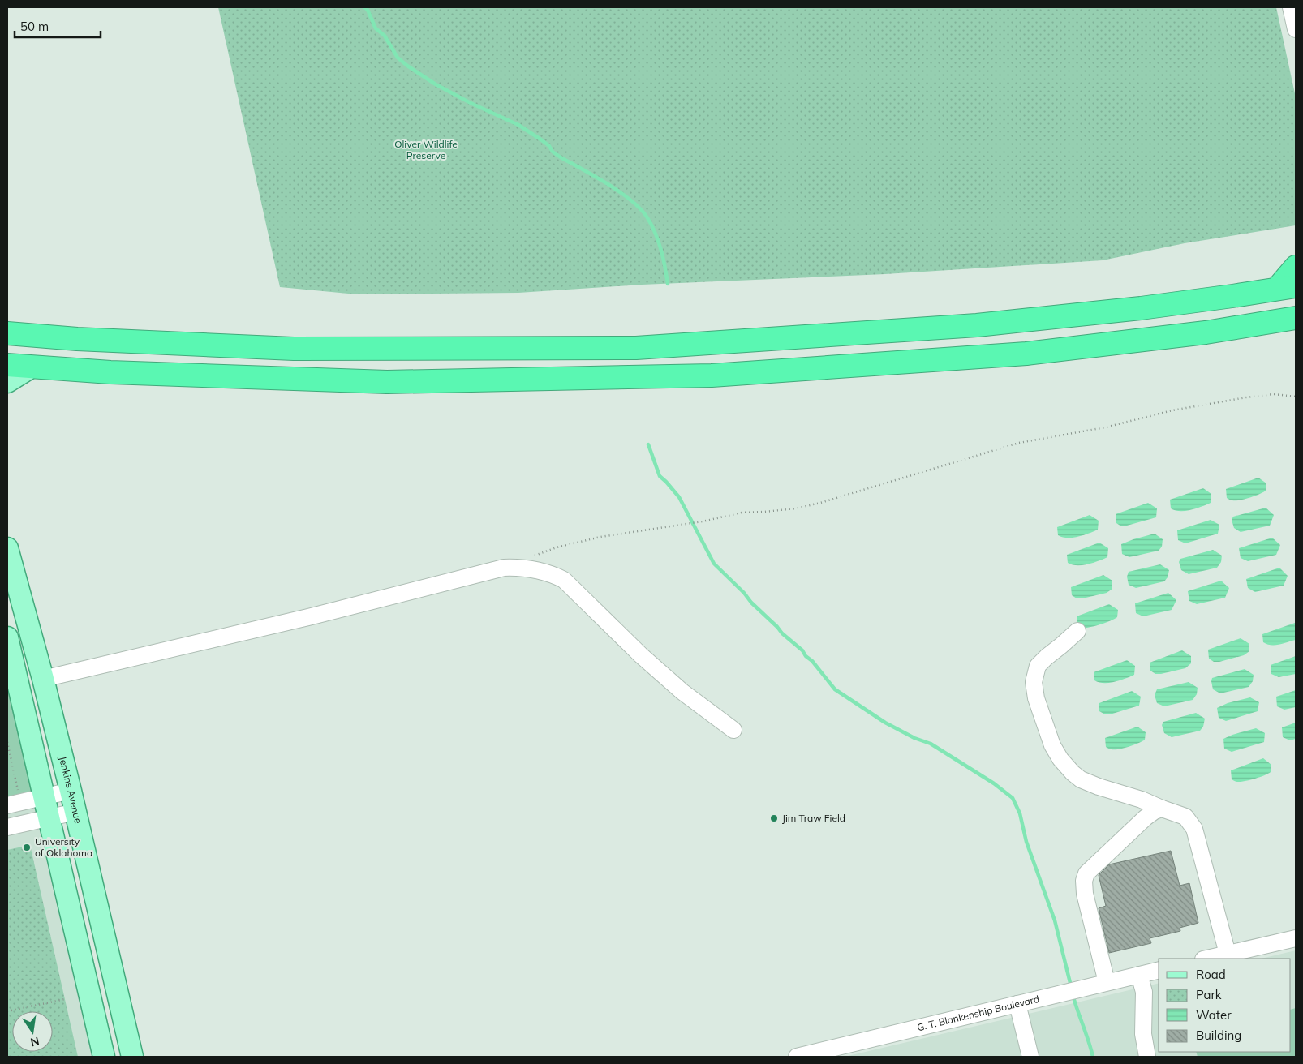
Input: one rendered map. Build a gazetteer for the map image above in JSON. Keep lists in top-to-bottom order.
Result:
{
  "streets": {
    "main road": ["Jenkins Avenue"],
    "street": ["G. T. Blankenship Boulevard"]
  },
  "parks": ["Oliver Wildlife Preserve"],
  "places": ["Jim Traw Field", "University of Oklahoma"],
  "legend": [
    "Road",
    "Park",
    "Water",
    "Building"
  ],
  "scale_bar": "50 m",
  "north": "bottom"
}
